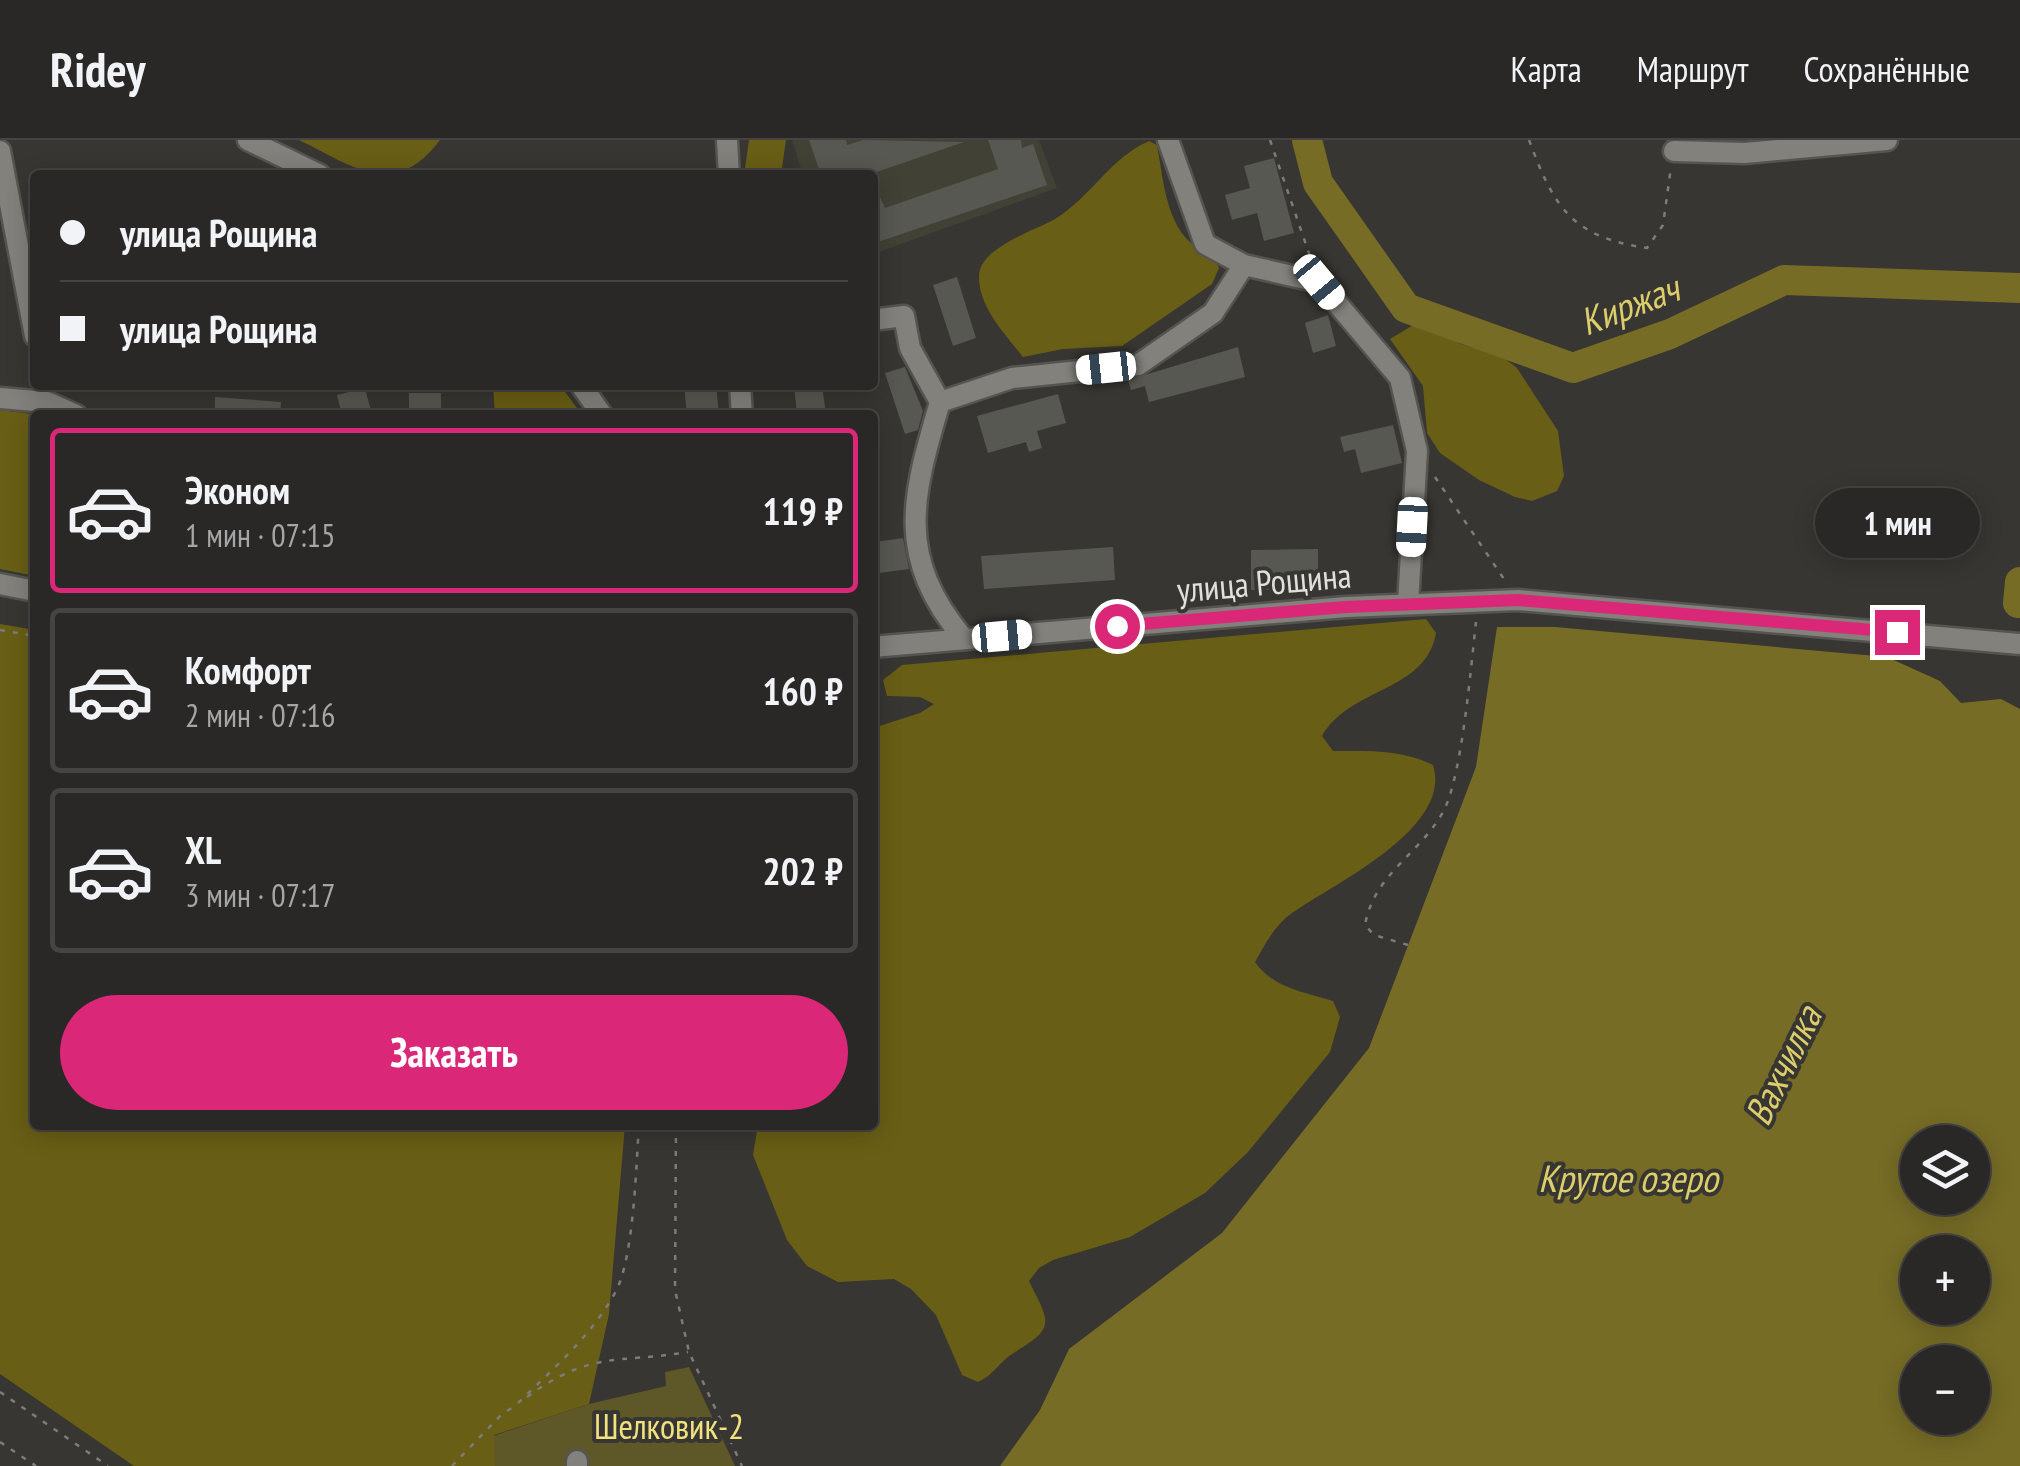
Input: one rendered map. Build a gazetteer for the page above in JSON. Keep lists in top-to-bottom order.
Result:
{
  "streets": {
    "street": ["улица Рощина"]
  },
  "water": ["Киржач", "Вахчилка", "Крутое озеро"],
  "parks": ["Шелковик-2"],
  "page": {
    "header": "Ridey",
    "nav": ["Карта", "Маршрут", "Сохранённые"],
    "banner": ["улица Рощина", "улица Рощина"],
    "list": [
      {
        "name": "Эконом",
        "note": "1 мин · 07:15",
        "value": "119 ₽"
      },
      {
        "name": "Комфорт",
        "note": "2 мин · 07:16",
        "value": "160 ₽"
      },
      {
        "name": "XL",
        "note": "3 мин · 07:17",
        "value": "202 ₽"
      }
    ],
    "bubble": "1 мин",
    "buttons": "Заказать",
    "map_buttons": ["+", "−"]
  }
}
